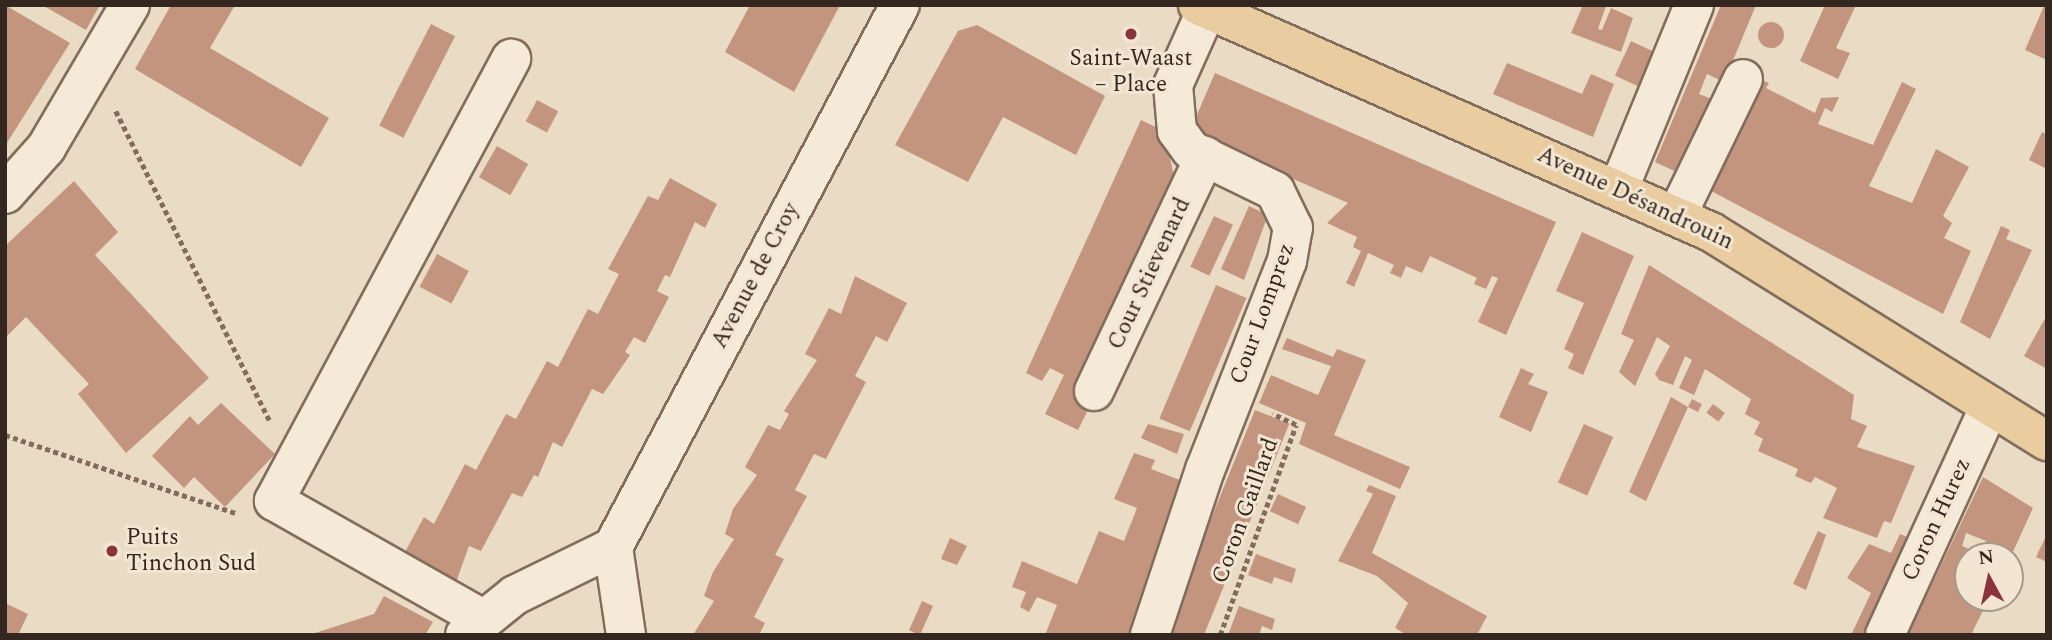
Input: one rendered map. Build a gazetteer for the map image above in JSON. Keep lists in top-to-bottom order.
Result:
{
  "streets": {
    "main road": ["Avenue Désandrouin"],
    "street": [
      "Cour Stievenard",
      "Avenue de Croy",
      "Cour Lomprez",
      "Coron Hurez"
    ],
    "path": ["Coron Gaillard"]
  },
  "crossings": [
    ["Avenue Désandrouin", "Cour Lomprez"],
    ["Avenue Désandrouin", "Coron Hurez"],
    ["Cour Stievenard", "Cour Lomprez"],
    ["Cour Lomprez", "Coron Gaillard"]
  ],
  "places": ["Saint-Waast – Place", "Puits Tinchon Sud"],
  "north": "top"
}
